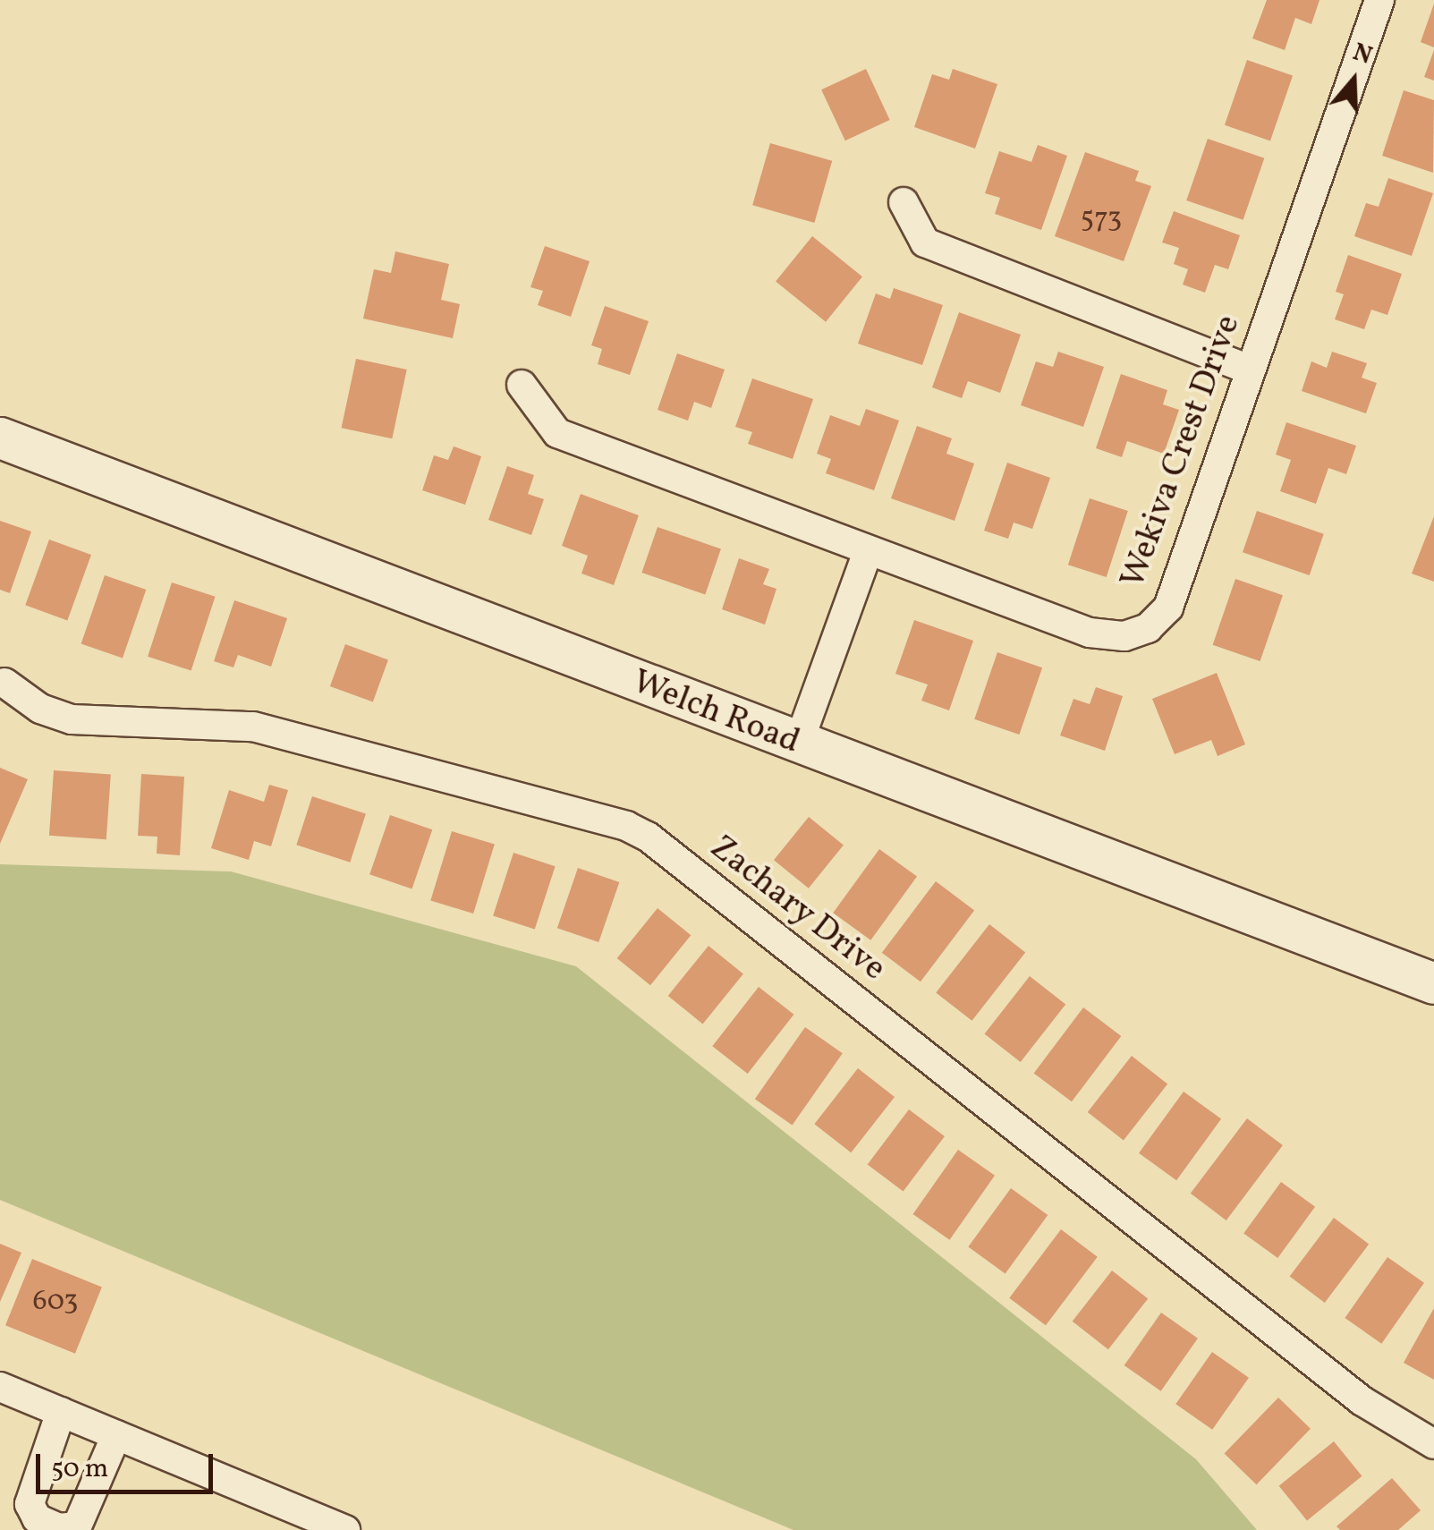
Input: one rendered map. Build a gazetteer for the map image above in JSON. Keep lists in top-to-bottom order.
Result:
{
  "streets": {
    "street": ["Wekiva Crest Drive", "Welch Road", "Zachary Drive"]
  },
  "house_numbers": ["573", "603"],
  "scale_bar": "50 m",
  "north": "top"
}
